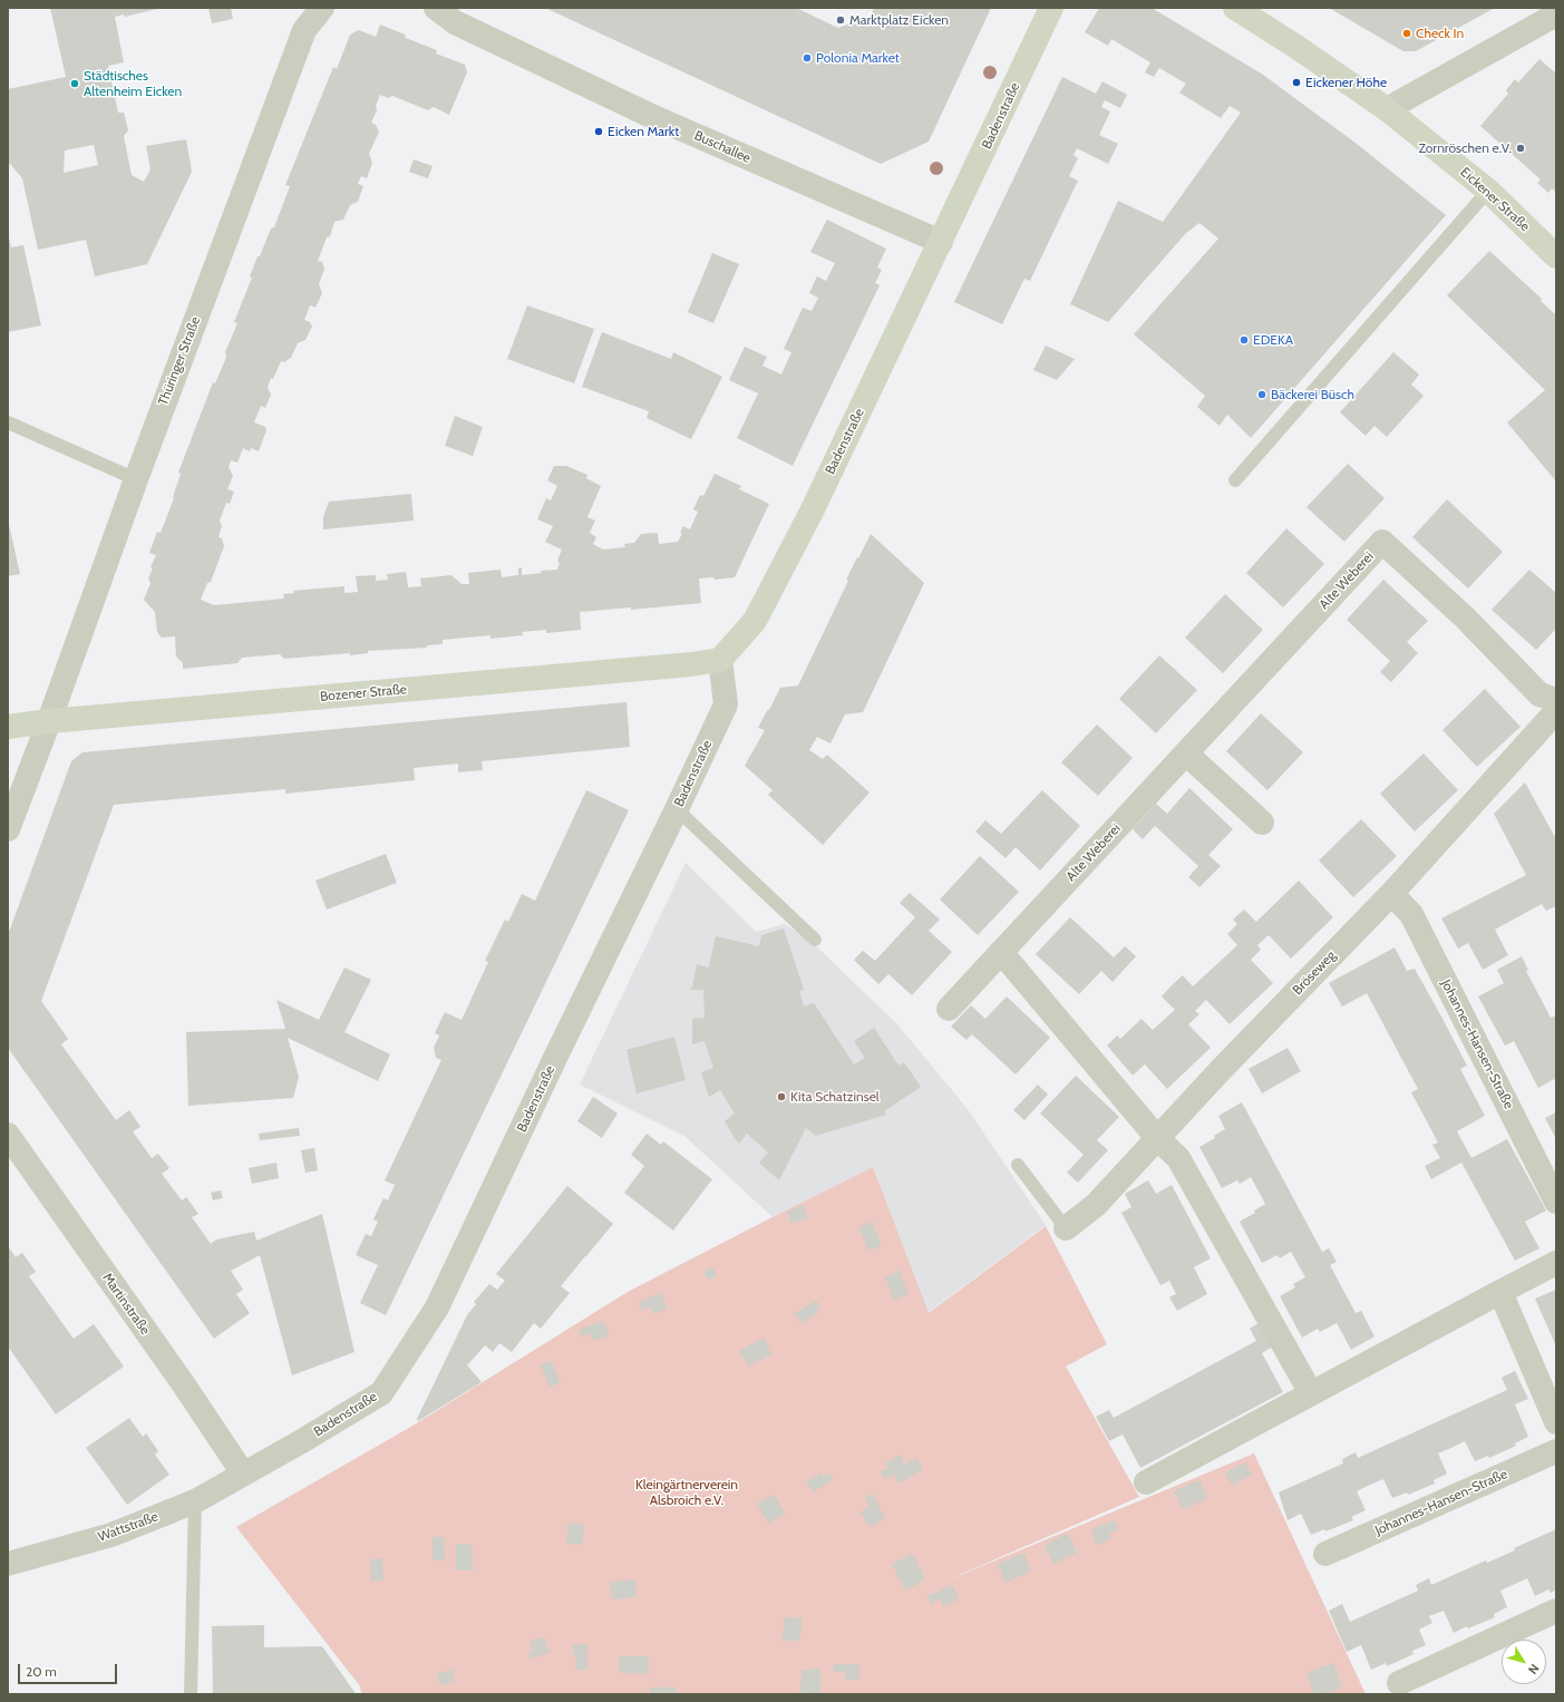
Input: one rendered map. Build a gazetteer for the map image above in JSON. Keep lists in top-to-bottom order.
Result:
{
  "streets": {
    "street": [
      "Badenstraße",
      "Buschallee",
      "Eickener Straße",
      "Thüringer Straße",
      "Alte Weberei",
      "Bozener Straße",
      "Bröseweg",
      "Johannes-Hansen-Straße",
      "Martinstraße",
      "Wattstraße"
    ]
  },
  "crossings": [
    ["Badenstraße", "Buschallee"],
    ["Badenstraße", "Bozener Straße"],
    ["Badenstraße", "Martinstraße"],
    ["Badenstraße", "Wattstraße"],
    ["Thüringer Straße", "Bozener Straße"],
    ["Bröseweg", "Johannes-Hansen-Straße"],
    ["Martinstraße", "Wattstraße"]
  ],
  "parks": ["Kleingärtnerverein Alsbroich e.V."],
  "places": [
    "Marktplatz Eicken",
    "Check In",
    "Polonia Market",
    "Eickener Höhe",
    "Städtisches Altenheim Eicken",
    "Eicken Markt",
    "Zornröschen e.V.",
    "EDEKA",
    "Bäckerei Büsch",
    "Kita Schatzinsel"
  ],
  "scale_bar": "20 m",
  "north": "bottom right"
}
